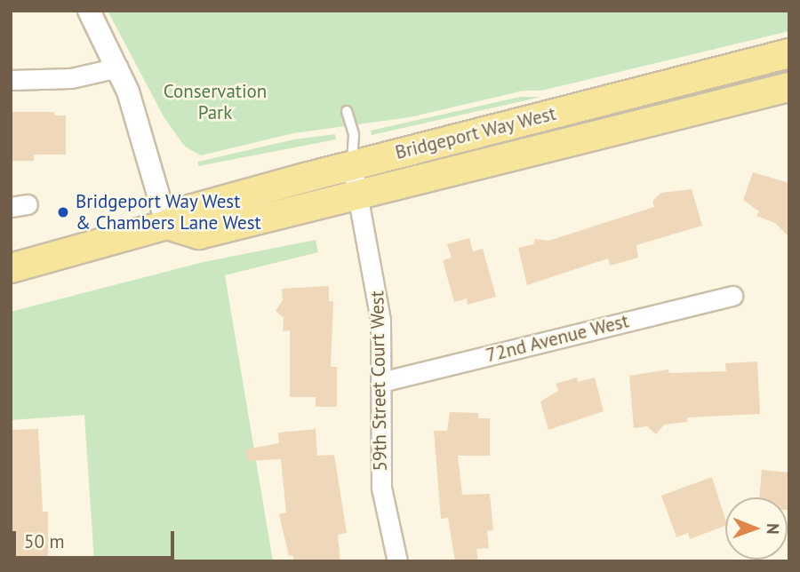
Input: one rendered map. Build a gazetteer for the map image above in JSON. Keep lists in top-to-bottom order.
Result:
{
  "streets": {
    "main road": ["Bridgeport Way West"],
    "street": ["72nd Avenue West", "59th Street Court West"]
  },
  "crossings": [
    ["Bridgeport Way West", "59th Street Court West"],
    ["72nd Avenue West", "59th Street Court West"]
  ],
  "parks": ["Conservation Park"],
  "places": ["Bridgeport Way West & Chambers Lane West"],
  "scale_bar": "50 m",
  "north": "right"
}
